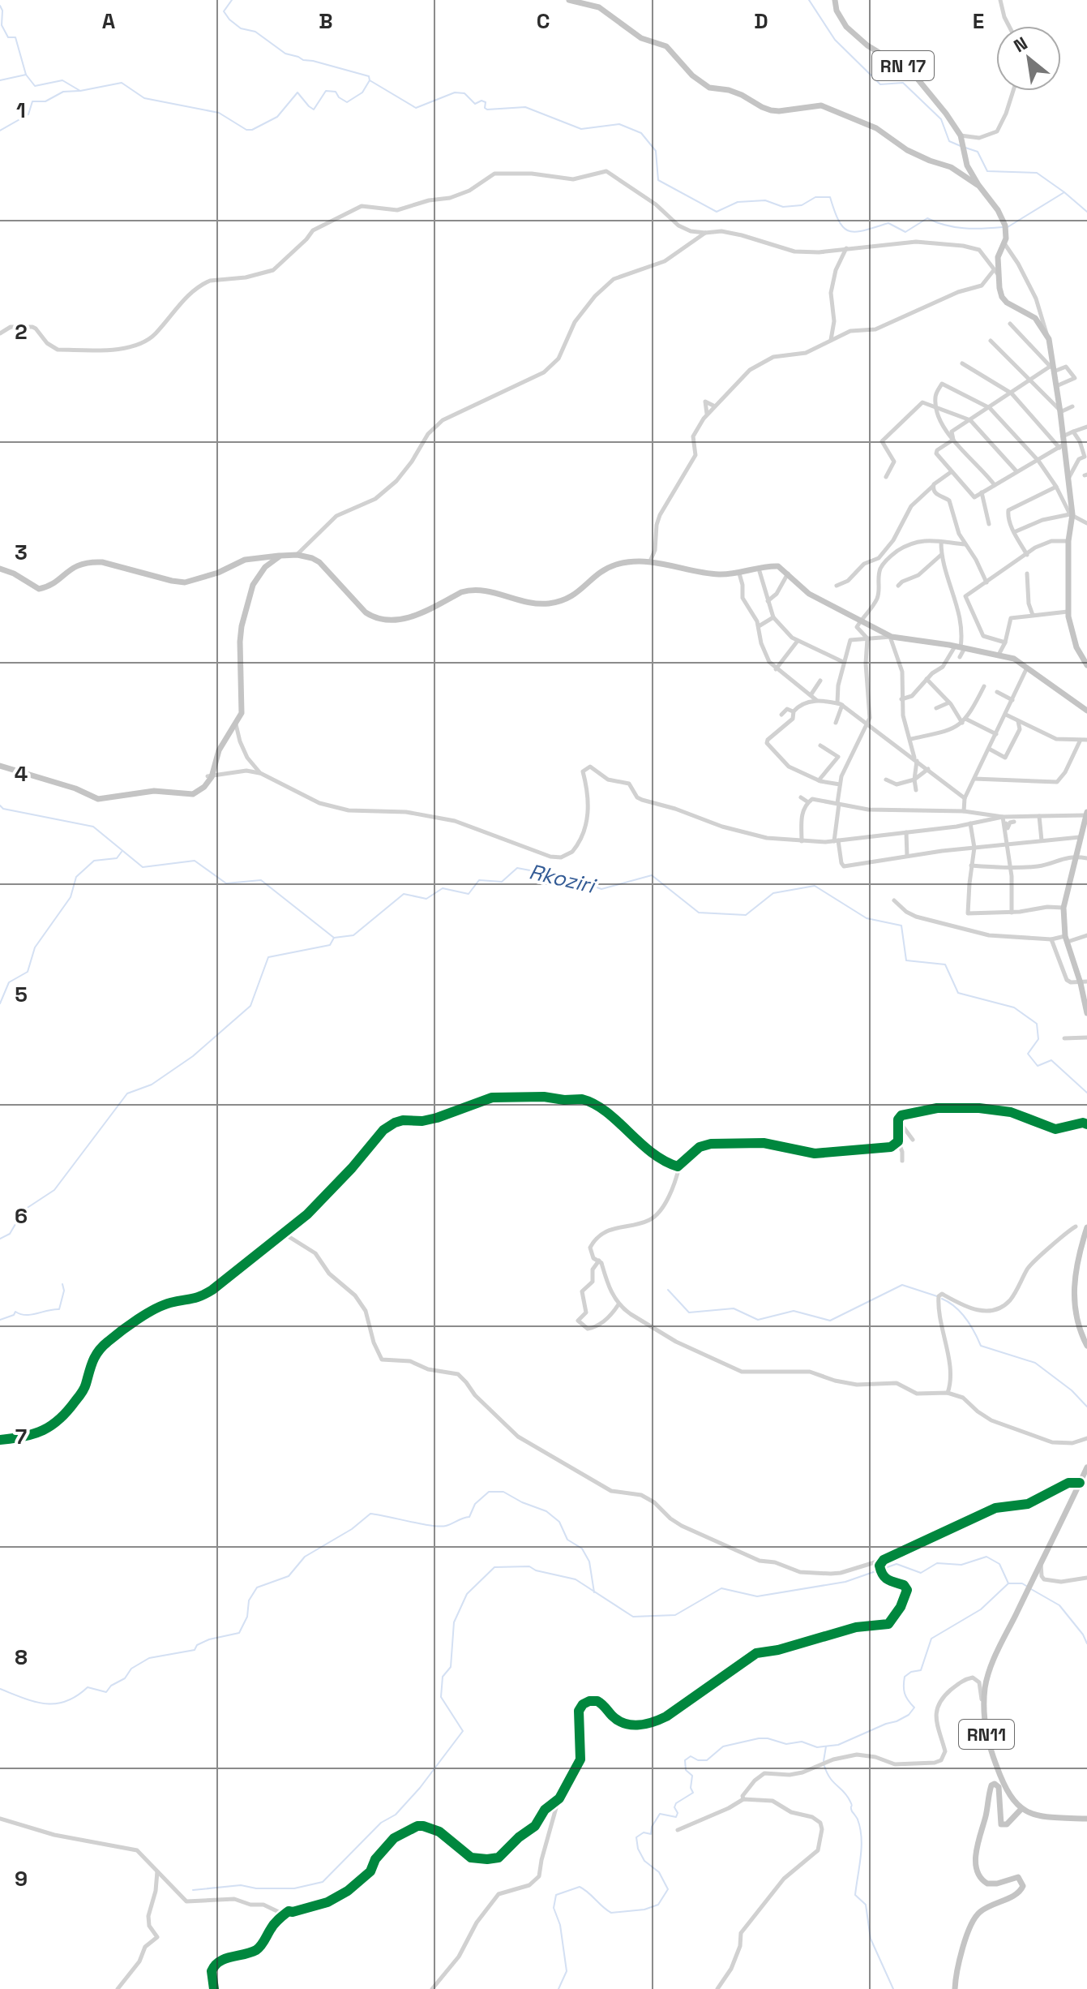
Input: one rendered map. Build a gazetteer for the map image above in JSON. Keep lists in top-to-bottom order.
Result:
{
  "streets": {
    "main road": ["RN 17", "RN11"]
  },
  "water": ["Rkoziri"],
  "north": "top left",
  "grid": {
    "columns": [
      "A",
      "B",
      "C",
      "D",
      "E"
    ],
    "rows": [
      "1",
      "2",
      "3",
      "4",
      "5",
      "6",
      "7",
      "8",
      "9"
    ]
  }
}
